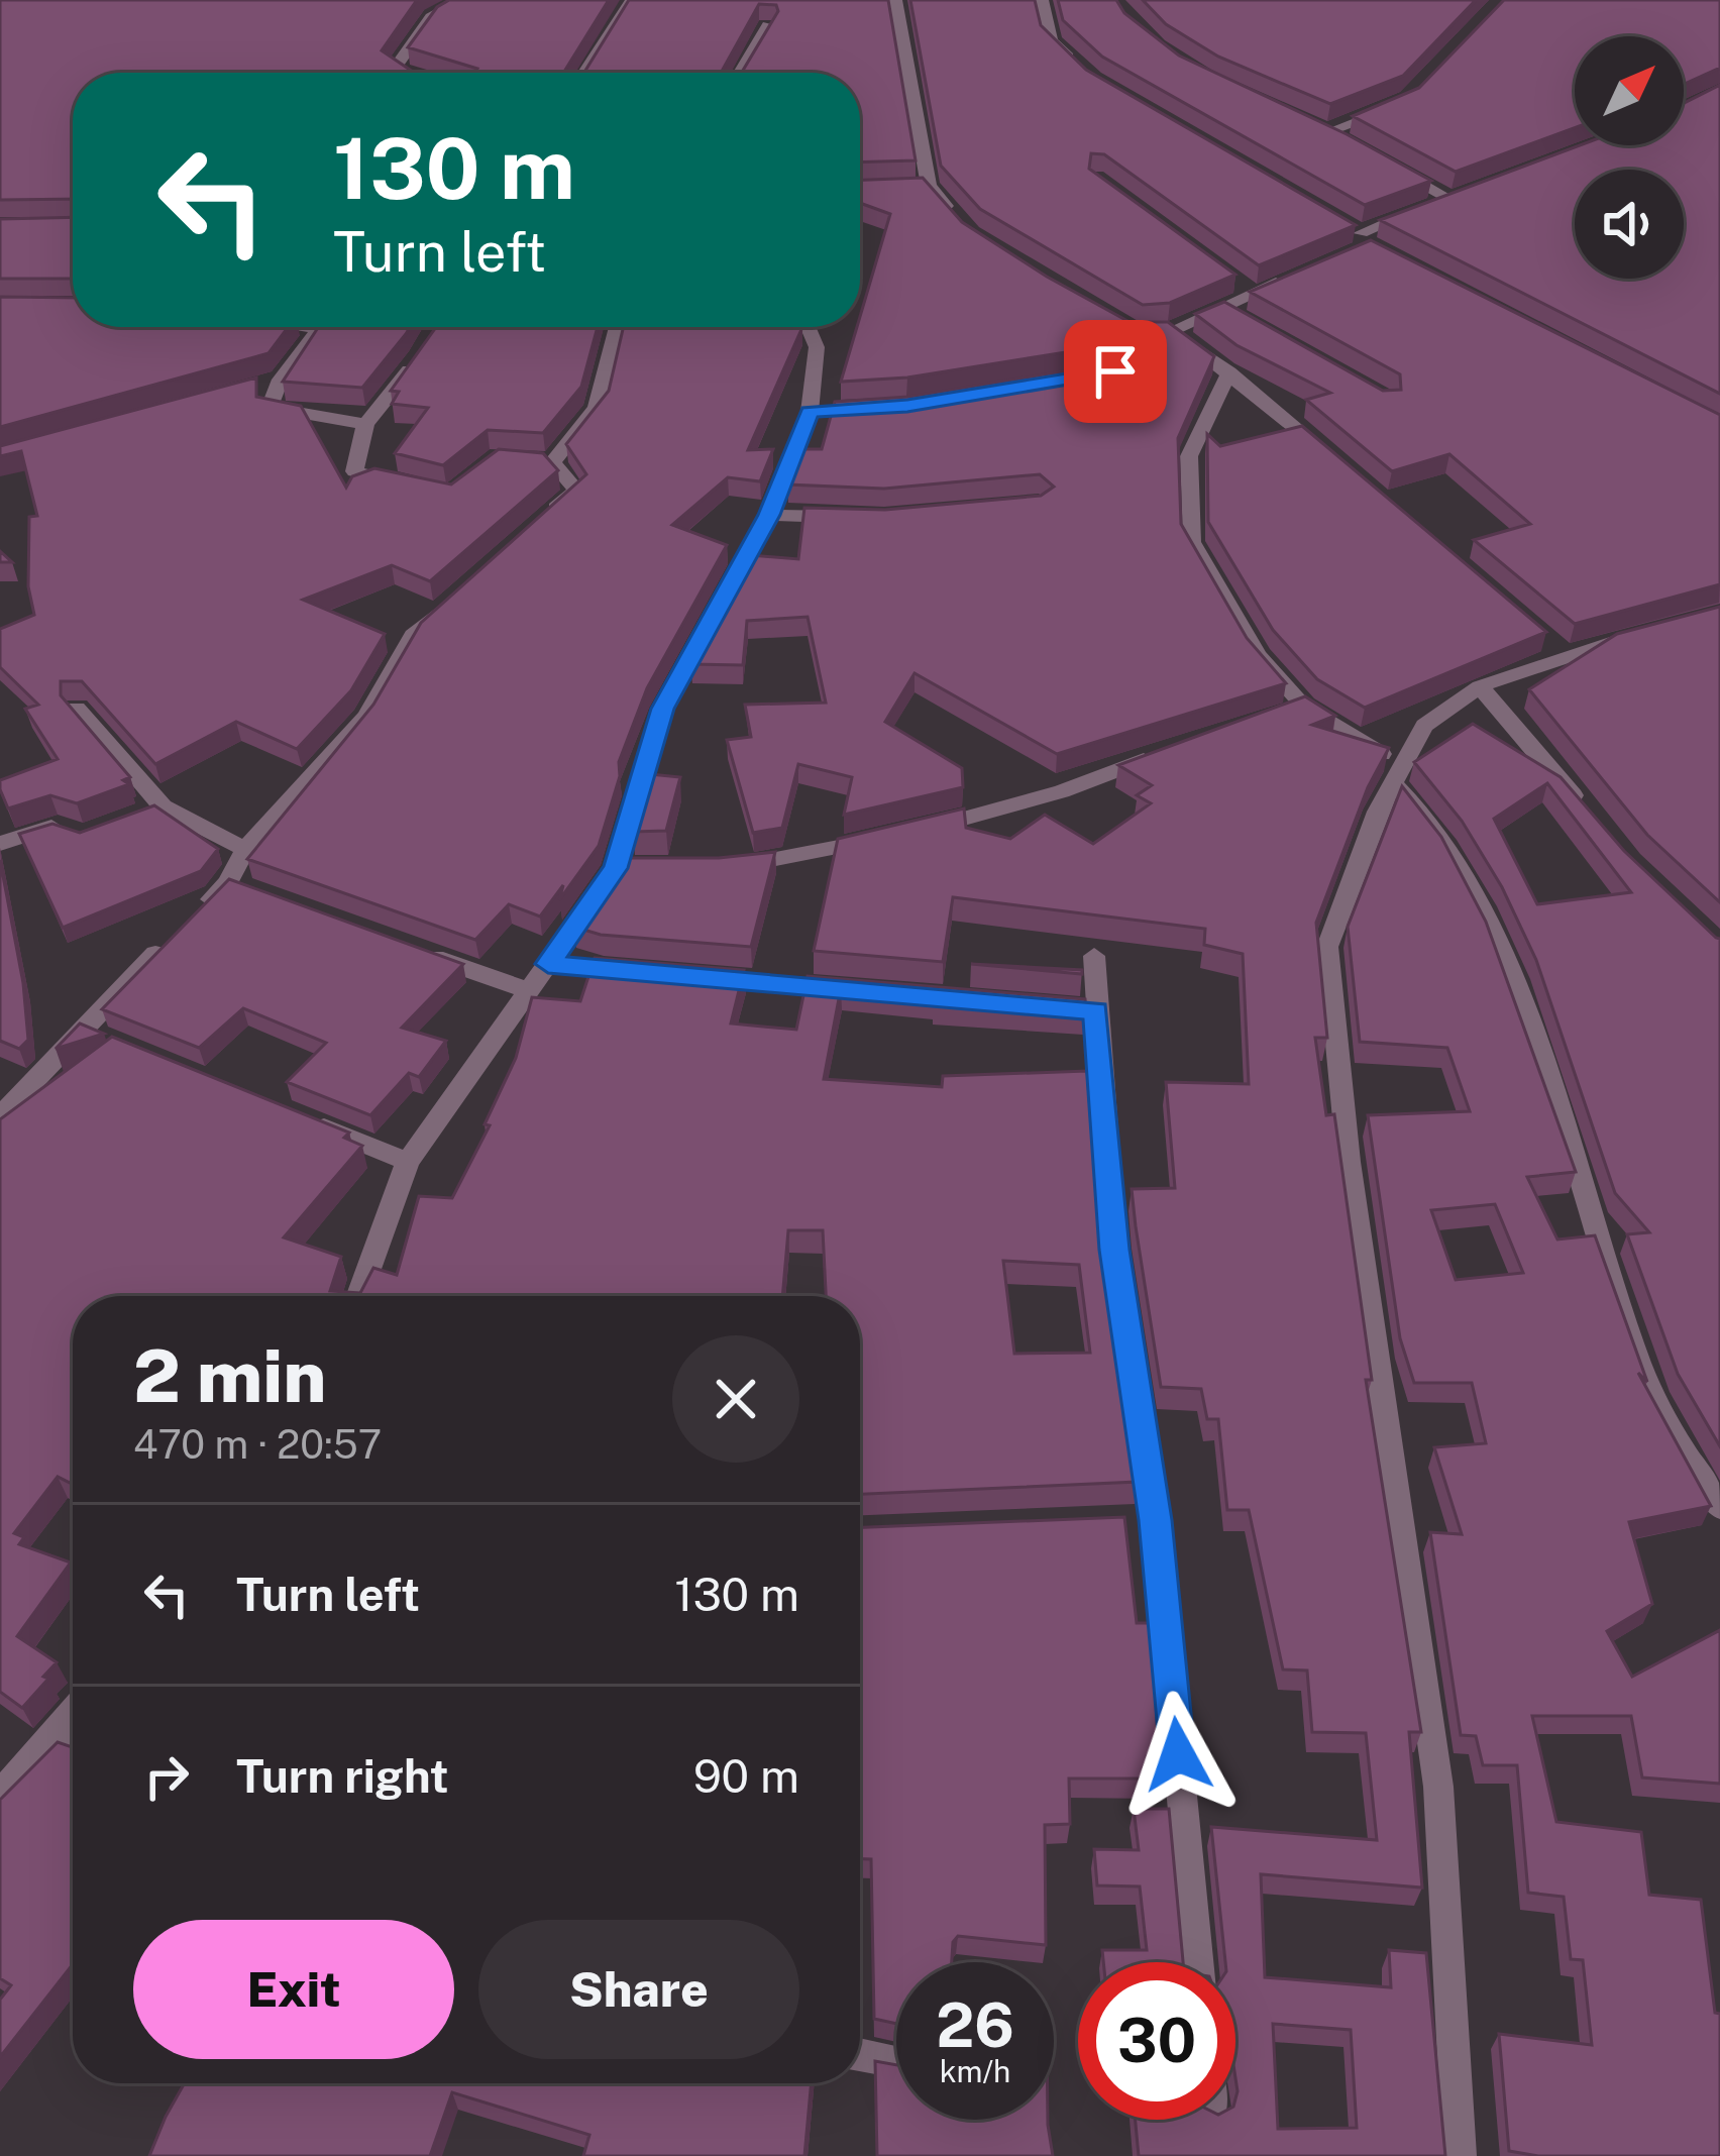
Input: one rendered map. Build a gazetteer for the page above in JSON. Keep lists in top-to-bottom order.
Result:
{
  "north": "top right",
  "page": {
    "turn": ["130 m", "Turn left"],
    "heading": ["2 min", "470 m · 20:57"],
    "list": [
      {
        "name": "Turn left",
        "value": "130 m"
      },
      {
        "name": "Turn right",
        "value": "90 m"
      }
    ],
    "buttons": ["Exit", "Share"],
    "speed": "26 km/h",
    "limit": "30"
  }
}
